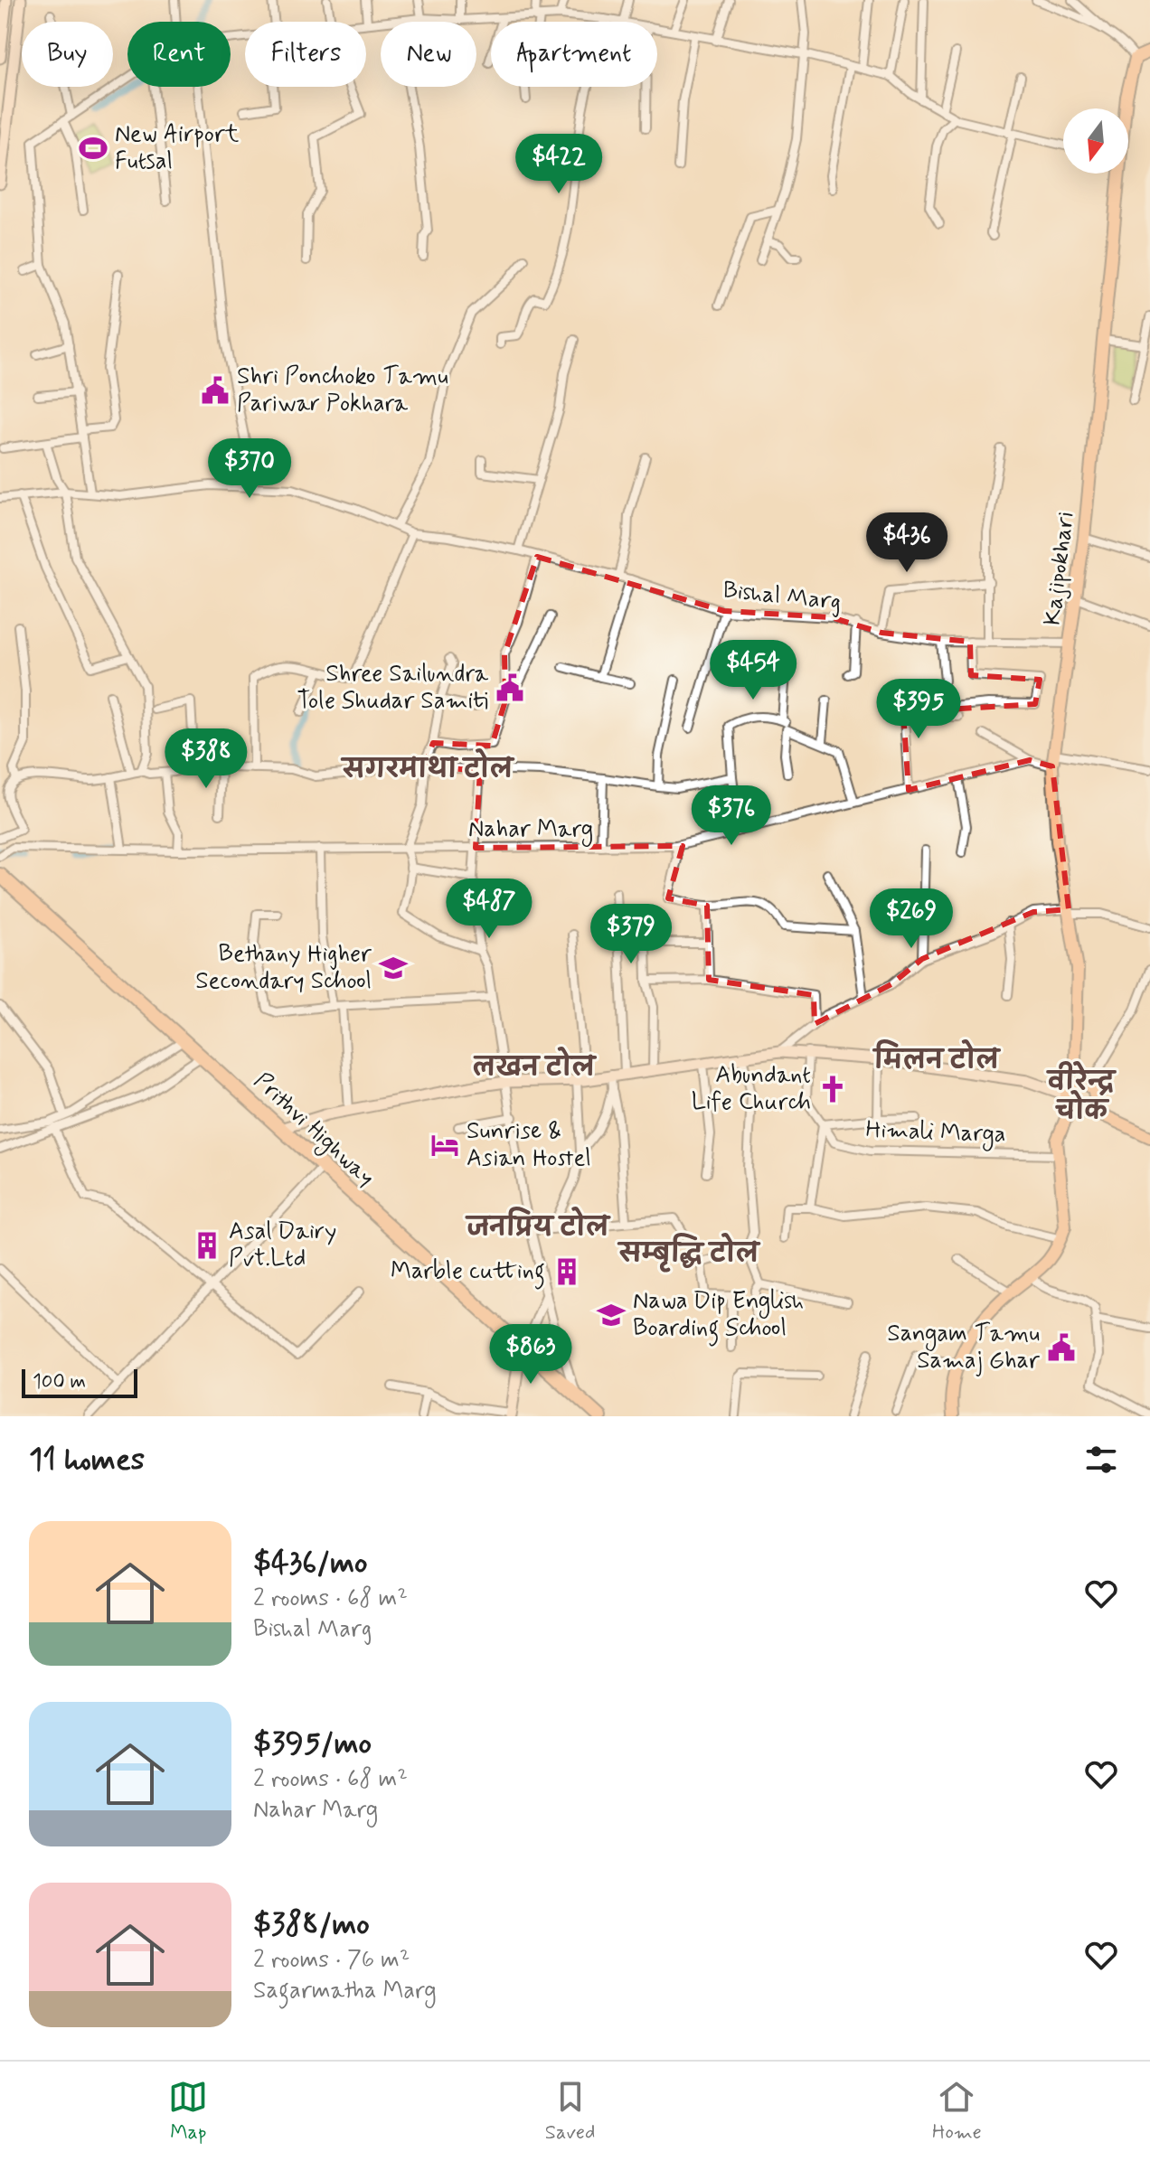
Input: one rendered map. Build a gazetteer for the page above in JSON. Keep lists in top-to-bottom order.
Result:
{
  "streets": {
    "highway": ["Prithvi Highway"],
    "main road": ["Kajipokhari"],
    "street": ["Bishal Marg", "Nahar Marg", "Himali Marga"]
  },
  "crossings": [
    ["Kajipokhari", "Bishal Marg"],
    ["Kajipokhari", "Nahar Marg"]
  ],
  "districts": [
    "सगरमाथा टोल",
    "मिलन टोल",
    "लखन टोल",
    "वीरेन्द्र चोक",
    "जनप्रिय टोल",
    "सम्बृद्धि टोल"
  ],
  "places": {
    "sports": ["New Airport Futsal"],
    "public building": ["Shri Ponchoko Tamu Pariwar Pokhara", "Shree Sailundra Tole Shudar Samiti", "Sangam Tamu Samaj Ghar"],
    "school or university": ["Bethany Higher Secondary School", "Nawa Dip English Boarding School"],
    "church": ["Abundant Life Church"],
    "hotel": ["Sunrise & Asian Hostel"],
    "building": ["Asal Dairy Pvt.Ltd", "Marble cutting"]
  },
  "scale_bar": "100 m",
  "north": "bottom",
  "page": {
    "chip": [
      "Buy",
      "Rent",
      "Filters",
      "New",
      "Apartment"
    ],
    "price": [
      "$422",
      "$370",
      "$436",
      "$454",
      "$395",
      "$388",
      "$376",
      "$487",
      "$269",
      "$379",
      "$863"
    ],
    "scale": "100 m",
    "heading": "11 homes",
    "list": [
      {
        "name": "$436/mo",
        "note": "2 rooms · 68 m² · Bishal Marg"
      },
      {
        "name": "$395/mo",
        "note": "2 rooms · 68 m² · Nahar Marg"
      },
      {
        "name": "$388/mo",
        "note": "2 rooms · 76 m² · Sagarmatha Marg"
      }
    ],
    "tabs": ["Map", "Saved", "Home"]
  }
}
